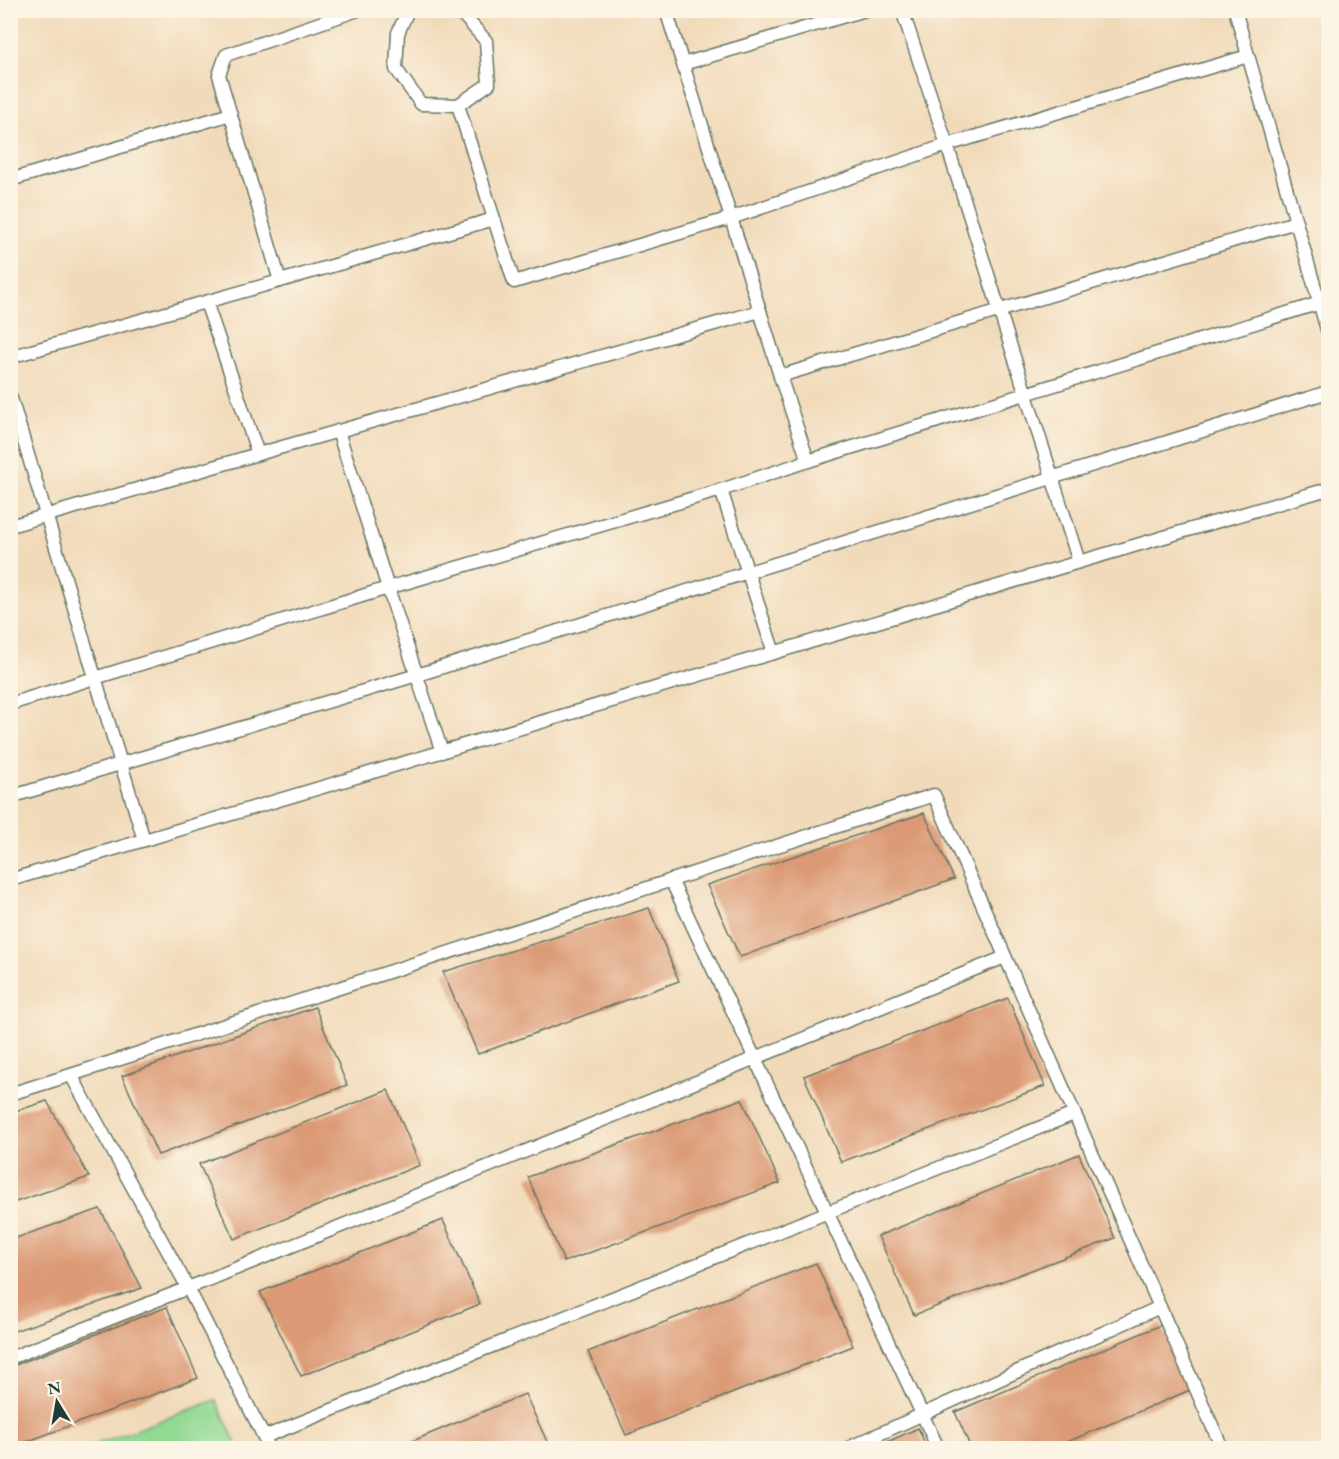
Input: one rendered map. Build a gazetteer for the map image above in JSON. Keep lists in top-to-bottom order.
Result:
{
  "north": "top"
}
